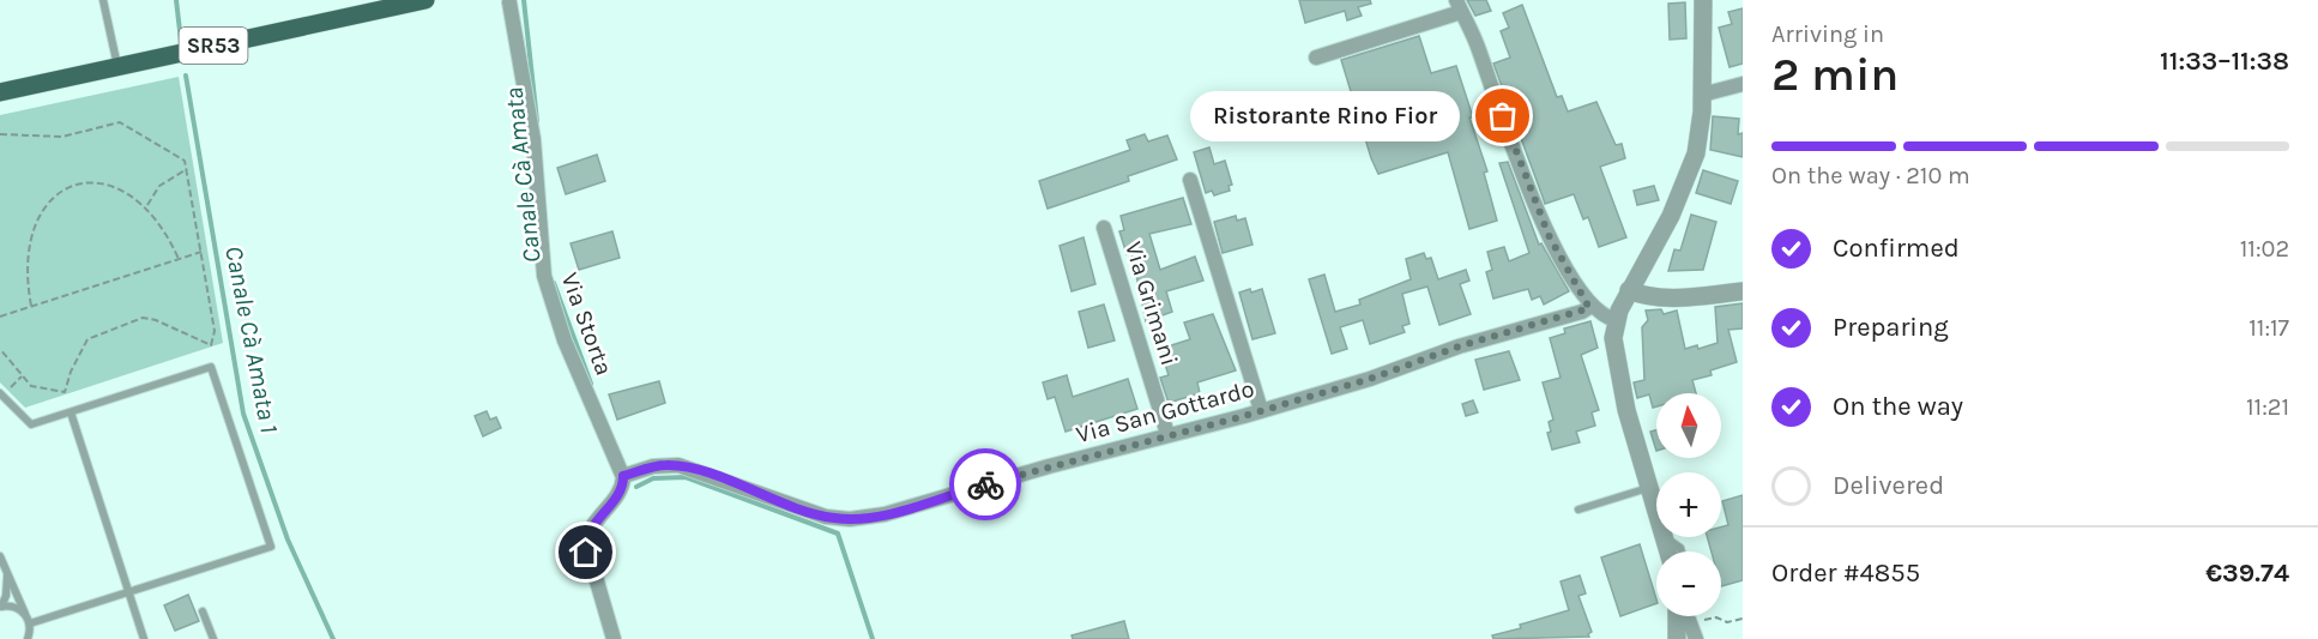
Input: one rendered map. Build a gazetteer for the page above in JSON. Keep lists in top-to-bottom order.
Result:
{
  "streets": {
    "main road": ["SR53"],
    "street": ["Via Grimani", "Via Storta", "Via San Gottardo"]
  },
  "crossings": [
    ["Via Grimani", "Via San Gottardo"],
    ["Via Storta", "Via San Gottardo"]
  ],
  "water": ["Canale Cà Amata", "Canale Cà Amata 1"],
  "places": ["Ristorante Rino Fior"],
  "north": "top",
  "page": {
    "heading": ["2 min", "Arriving in", "11:33–11:38"],
    "panel": ["Order #4855", "€39.74"],
    "bubble": "Ristorante Rino Fior",
    "bar": "On the way · 210 m",
    "list": [
      ["Confirmed", "11:02"],
      ["Preparing", "11:17"],
      ["On the way", "11:21"],
      "Delivered"
    ],
    "map_buttons": ["+", "−"]
  }
}
